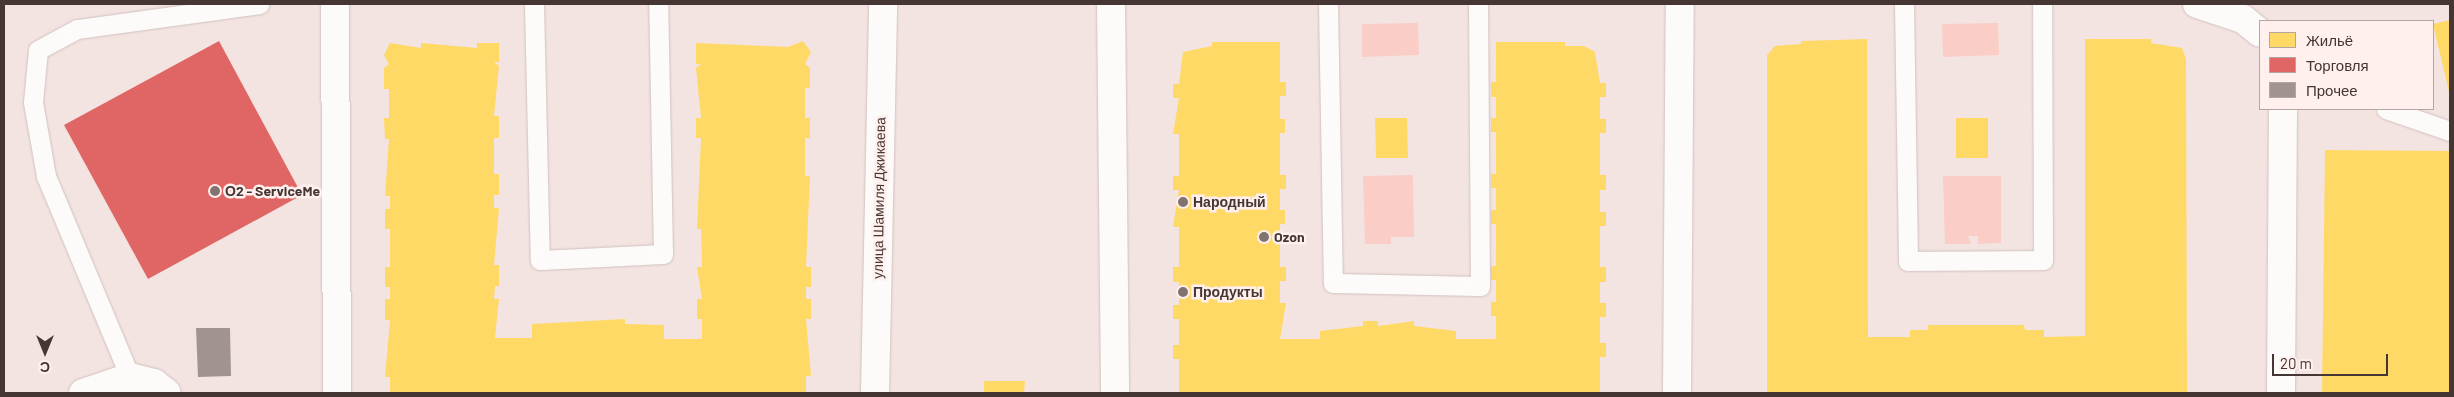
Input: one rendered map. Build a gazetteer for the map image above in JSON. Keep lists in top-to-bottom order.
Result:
{
  "streets": {
    "street": ["улица Шамиля Джикаева"]
  },
  "places": [
    "О2 - ServiceMe",
    "Народный",
    "Ozon",
    "Продукты"
  ],
  "legend": ["Жильё", "Торговля", "Прочее"],
  "scale_bar": "20 m",
  "north": "bottom"
}
